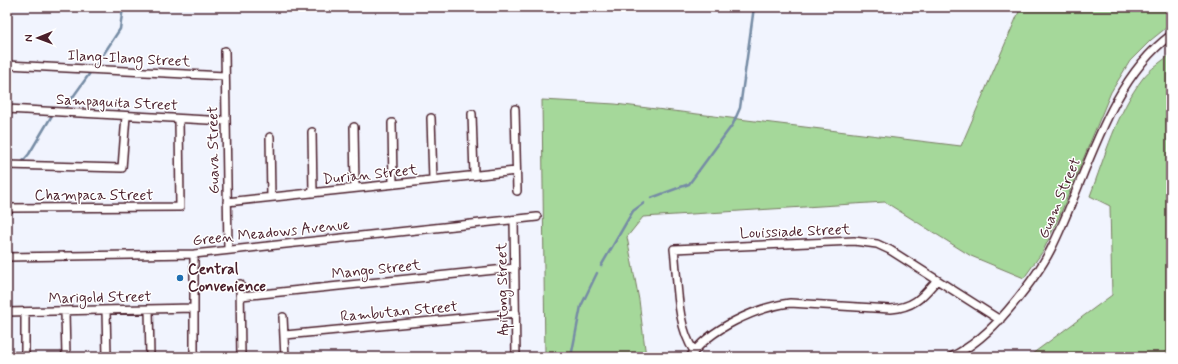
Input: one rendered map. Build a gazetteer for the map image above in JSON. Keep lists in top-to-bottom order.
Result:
{
  "streets": {
    "street": [
      "Ilang-Ilang Street",
      "Sampaguita Street",
      "Guava Street",
      "Durian Street",
      "Champaca Street",
      "Guam Street",
      "Louissiade Street",
      "Green Meadows Avenue",
      "Mango Street",
      "Apitong Street",
      "Marigold Street",
      "Rambutan Street"
    ]
  },
  "crossings": [
    ["Ilang-Ilang Street", "Guava Street"],
    ["Sampaguita Street", "Guava Street"],
    ["Sampaguita Street", "Champaca Street"],
    ["Guava Street", "Durian Street"],
    ["Guava Street", "Green Meadows Avenue"],
    ["Guam Street", "Louissiade Street"],
    ["Green Meadows Avenue", "Apitong Street"],
    ["Mango Street", "Apitong Street"],
    ["Apitong Street", "Rambutan Street"]
  ],
  "places": ["Central Convenience"],
  "north": "left"
}
